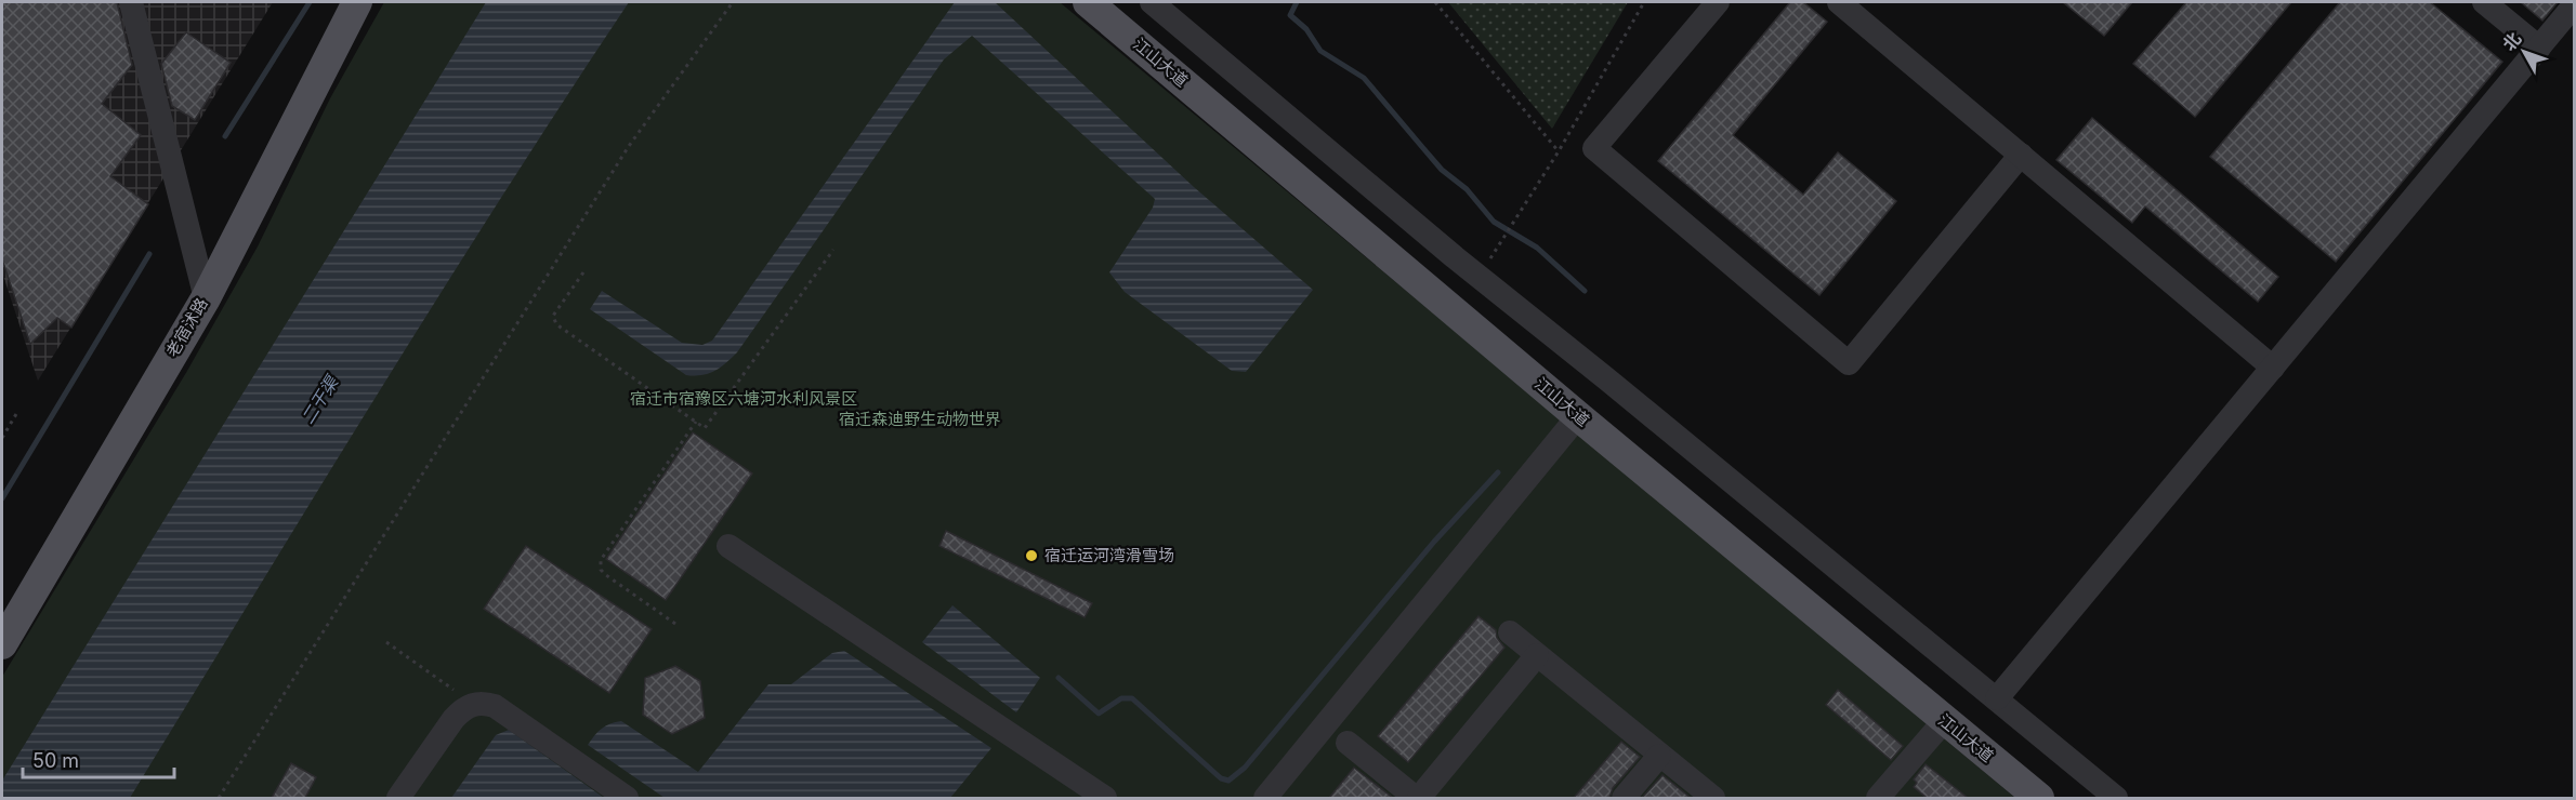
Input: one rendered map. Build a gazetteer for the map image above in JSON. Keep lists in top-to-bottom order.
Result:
{
  "streets": {
    "main road": ["江山大道", "老宿沭路"]
  },
  "water": ["二干渠"],
  "parks": ["宿迁市宿豫区六塘河水利风景区", "宿迁森迪野生动物世界"],
  "places": ["宿迁运河湾滑雪场"],
  "scale_bar": "50 m",
  "north": "top left"
}
